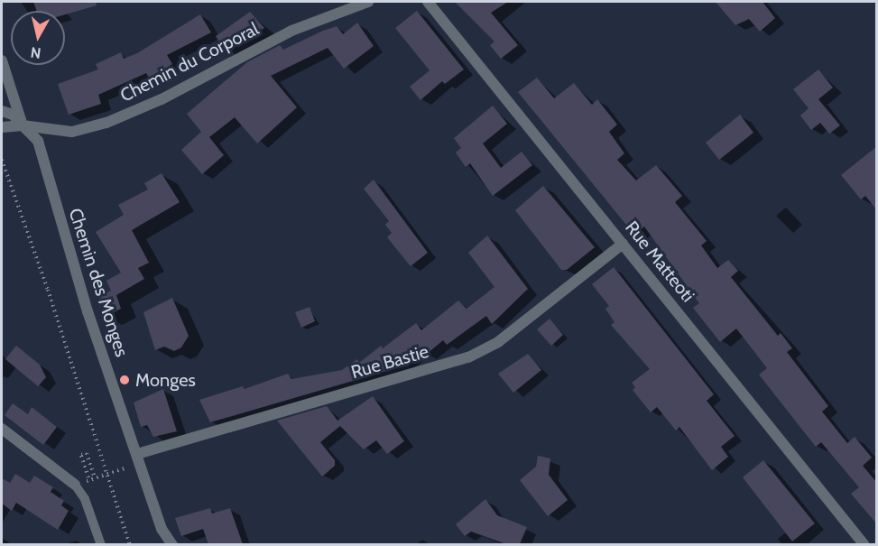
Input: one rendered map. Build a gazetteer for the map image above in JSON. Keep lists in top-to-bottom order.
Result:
{
  "streets": {
    "street": [
      "Chemin du Corporal",
      "Rue Matteoti",
      "Chemin des Monges",
      "Rue Bastie"
    ]
  },
  "crossings": [
    ["Chemin du Corporal", "Chemin des Monges"],
    ["Rue Matteoti", "Rue Bastie"],
    ["Chemin des Monges", "Rue Bastie"]
  ],
  "places": ["Monges"],
  "north": "bottom"
}
